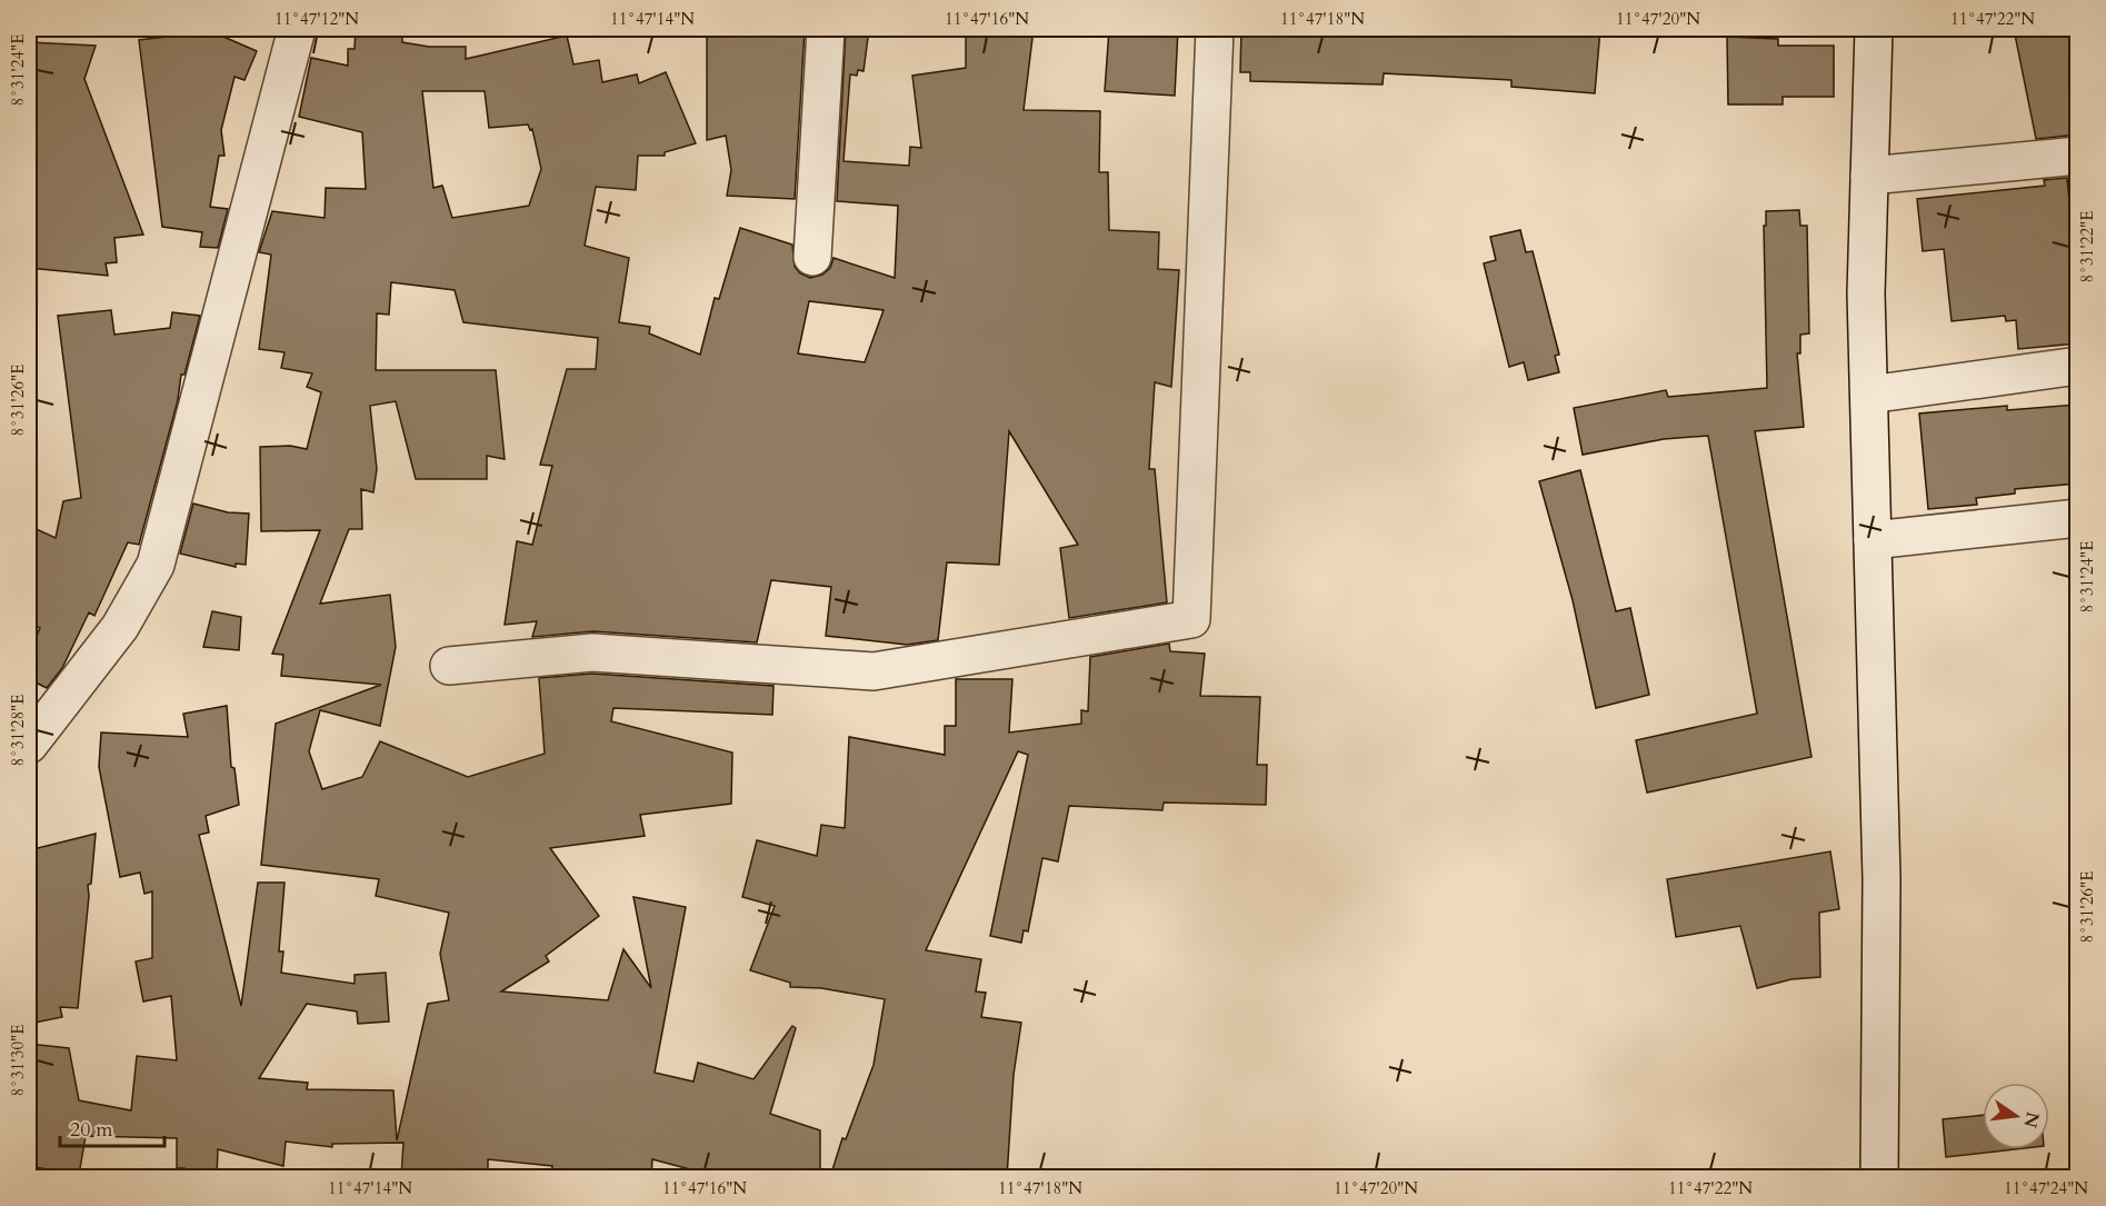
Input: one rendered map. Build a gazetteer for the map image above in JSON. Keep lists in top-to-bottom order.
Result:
{
  "scale_bar": "20 m",
  "north": "right",
  "coordinates": [
    "11°47'12\"N",
    "11°47'14\"N",
    "11°47'16\"N",
    "11°47'18\"N",
    "11°47'20\"N",
    "11°47'22\"N",
    "8°31'24\"E",
    "8°31'22\"E",
    "8°31'26\"E",
    "8°31'28\"E",
    "8°31'30\"E",
    "11°47'24\"N"
  ]
}
